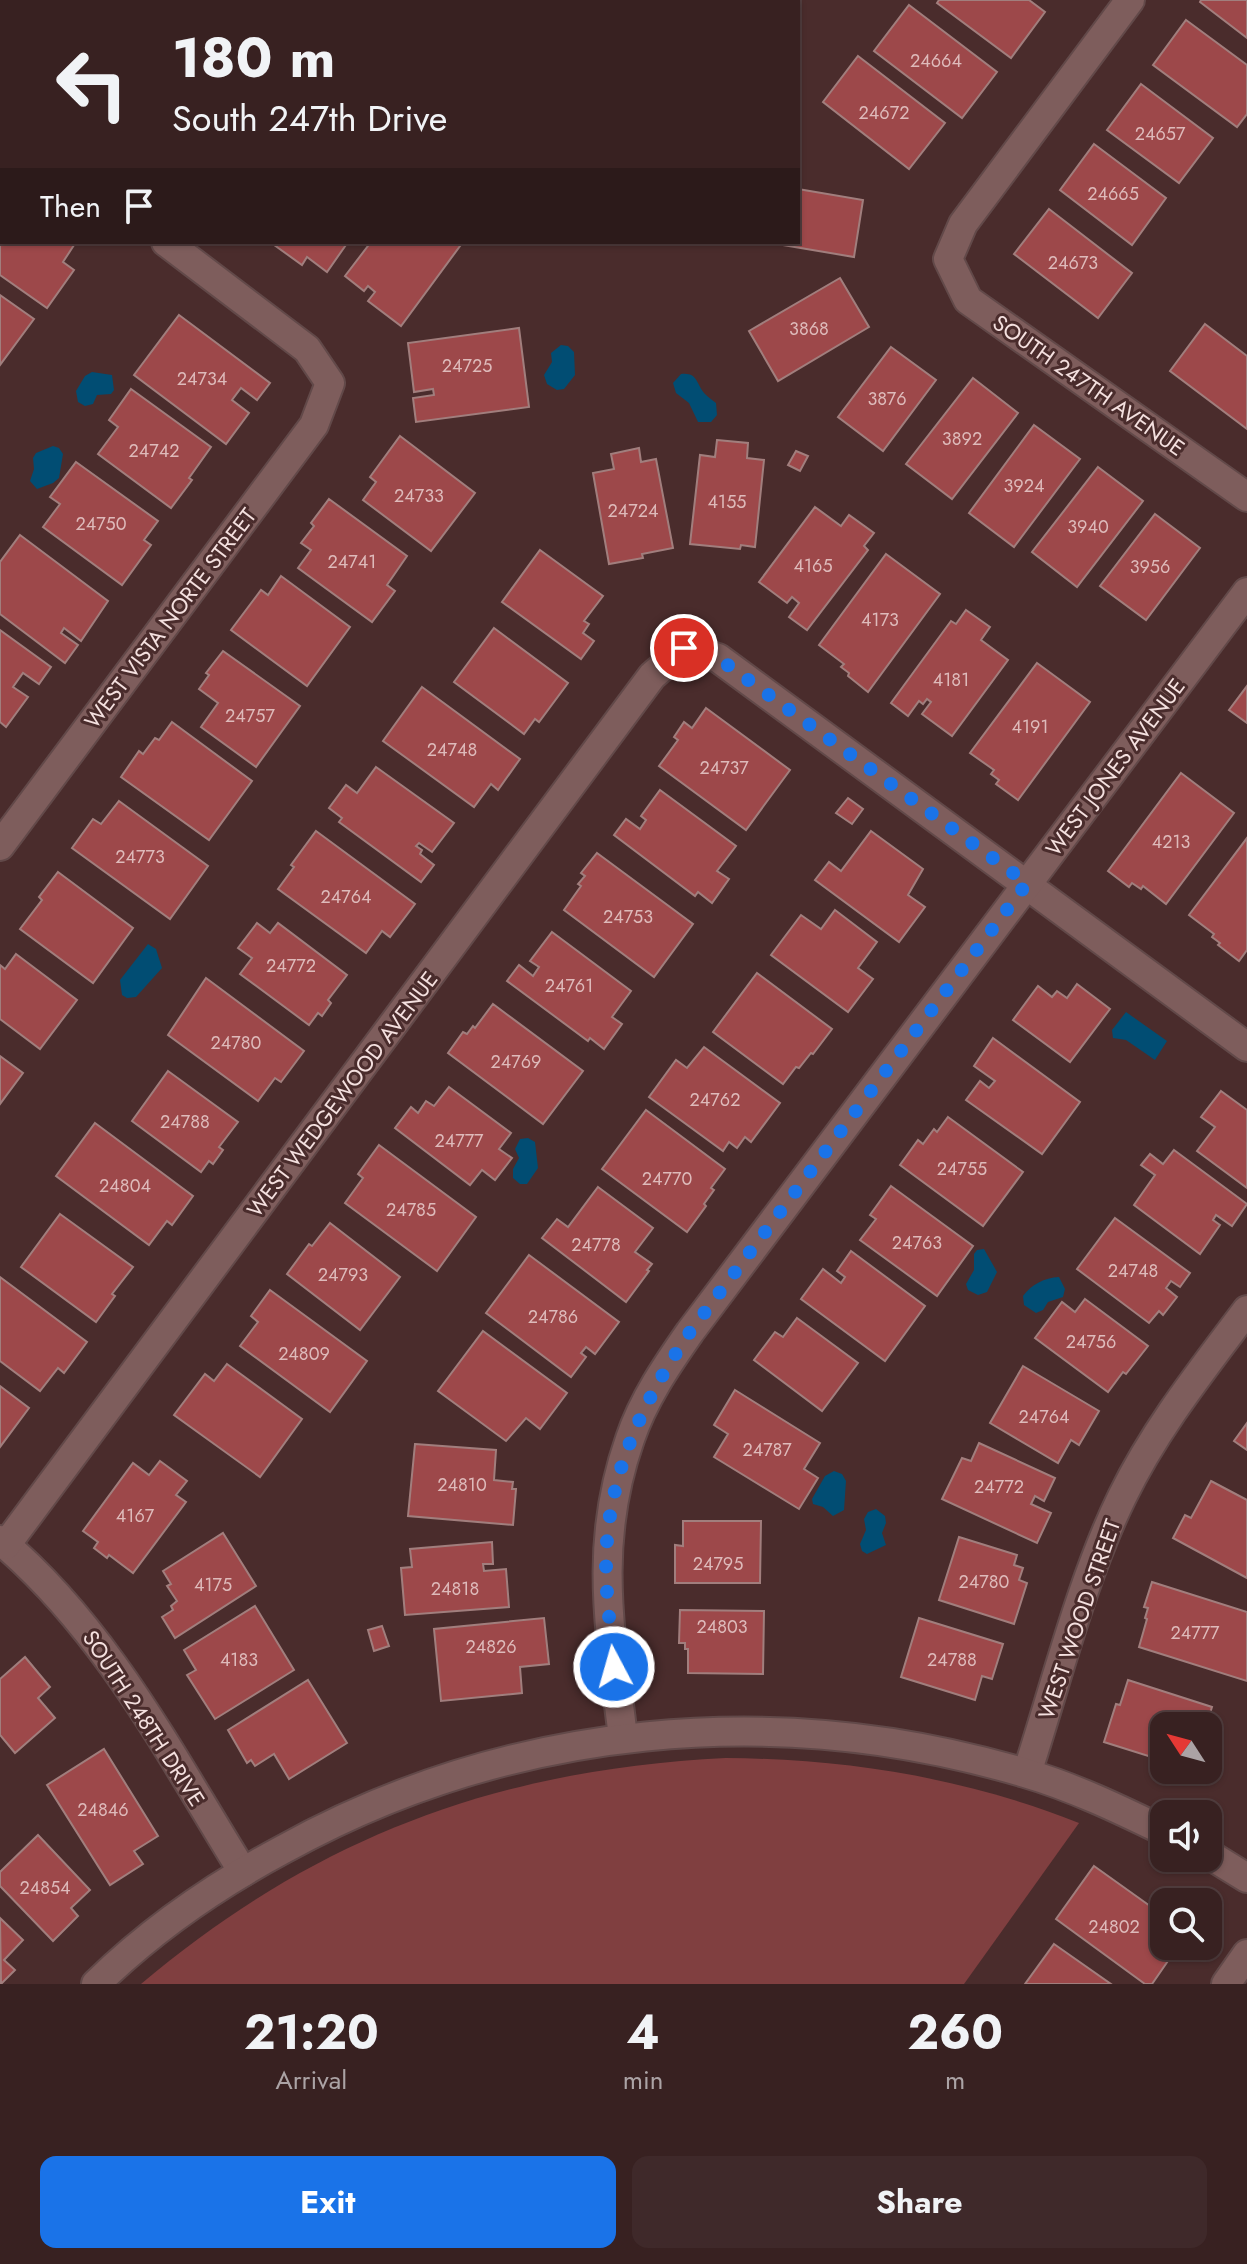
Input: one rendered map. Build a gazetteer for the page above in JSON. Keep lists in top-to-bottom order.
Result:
{
  "streets": {
    "street": [
      "SOUTH 247TH AVENUE",
      "WEST VISTA NORTE STREET",
      "WEST JONES AVENUE",
      "WEST WEDGEWOOD AVENUE",
      "WEST WOOD STREET",
      "SOUTH 248TH DRIVE"
    ]
  },
  "crossings": [
    ["WEST JONES AVENUE", "WEST WEDGEWOOD AVENUE"],
    ["WEST WEDGEWOOD AVENUE", "SOUTH 248TH DRIVE"]
  ],
  "house_numbers": [
    "24664",
    "24672",
    "24657",
    "24665",
    "24673",
    "3868",
    "24725",
    "24734",
    "3876",
    "3892",
    "24742",
    "3924",
    "24733",
    "4155",
    "24724",
    "24750",
    "3940",
    "24741",
    "4165",
    "3956",
    "4173",
    "4181",
    "24757",
    "4191",
    "24748",
    "24737",
    "4213",
    "24773",
    "24764",
    "24753",
    "24772",
    "24761",
    "24780",
    "24769",
    "24762",
    "24788",
    "24777",
    "24755",
    "24770",
    "24804",
    "24785",
    "24763",
    "24778",
    "24748",
    "24793",
    "24786",
    "24756",
    "24809",
    "24764",
    "24787",
    "24810",
    "24772",
    "4167",
    "24795",
    "24780",
    "4175",
    "24818",
    "24803",
    "24777",
    "24826",
    "4183",
    "24788",
    "24846",
    "24854",
    "24802"
  ],
  "north": "top left",
  "page": {
    "turn": ["180 m", "South 247th Drive"],
    "then": "Then",
    "eta": [
      "21:20",
      "Arrival",
      "4",
      "min",
      "260",
      "m"
    ],
    "buttons": ["Exit", "Share"]
  }
}
